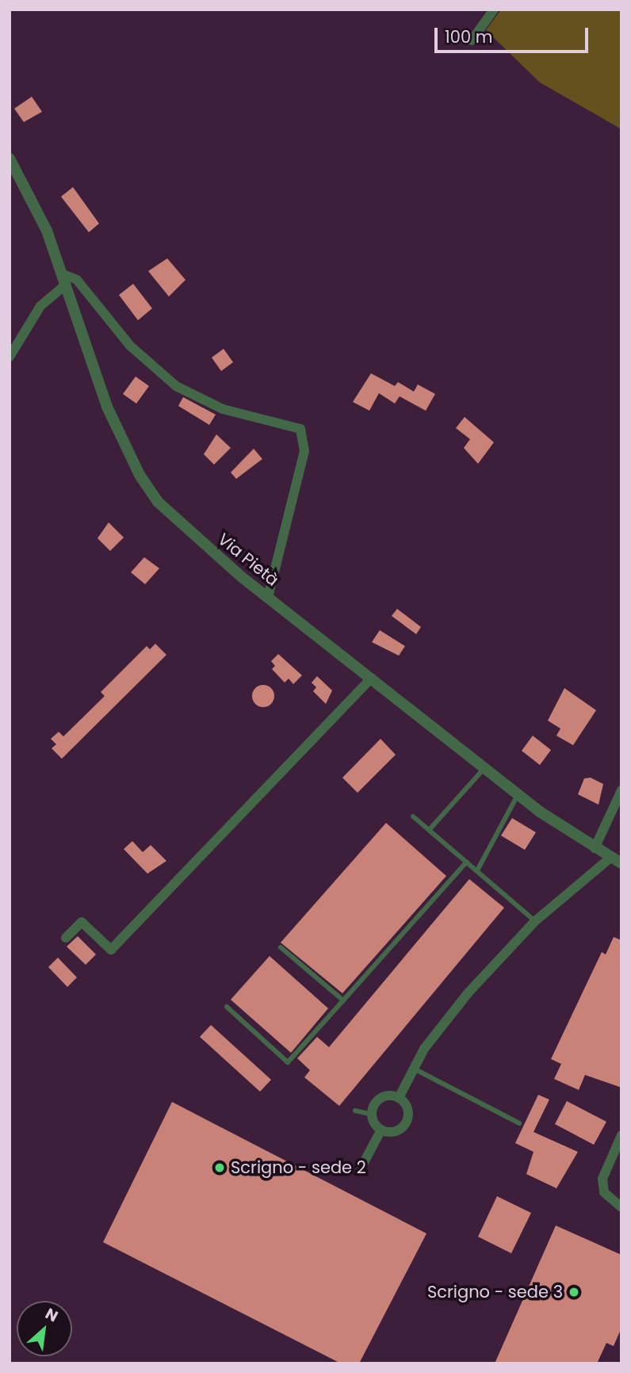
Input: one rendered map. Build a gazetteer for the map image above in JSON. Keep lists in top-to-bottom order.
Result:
{
  "streets": {
    "street": ["Via Pietà"]
  },
  "places": ["Scrigno - sede 2", "Scrigno - sede 3"],
  "scale_bar": "100 m",
  "north": "top right"
}
